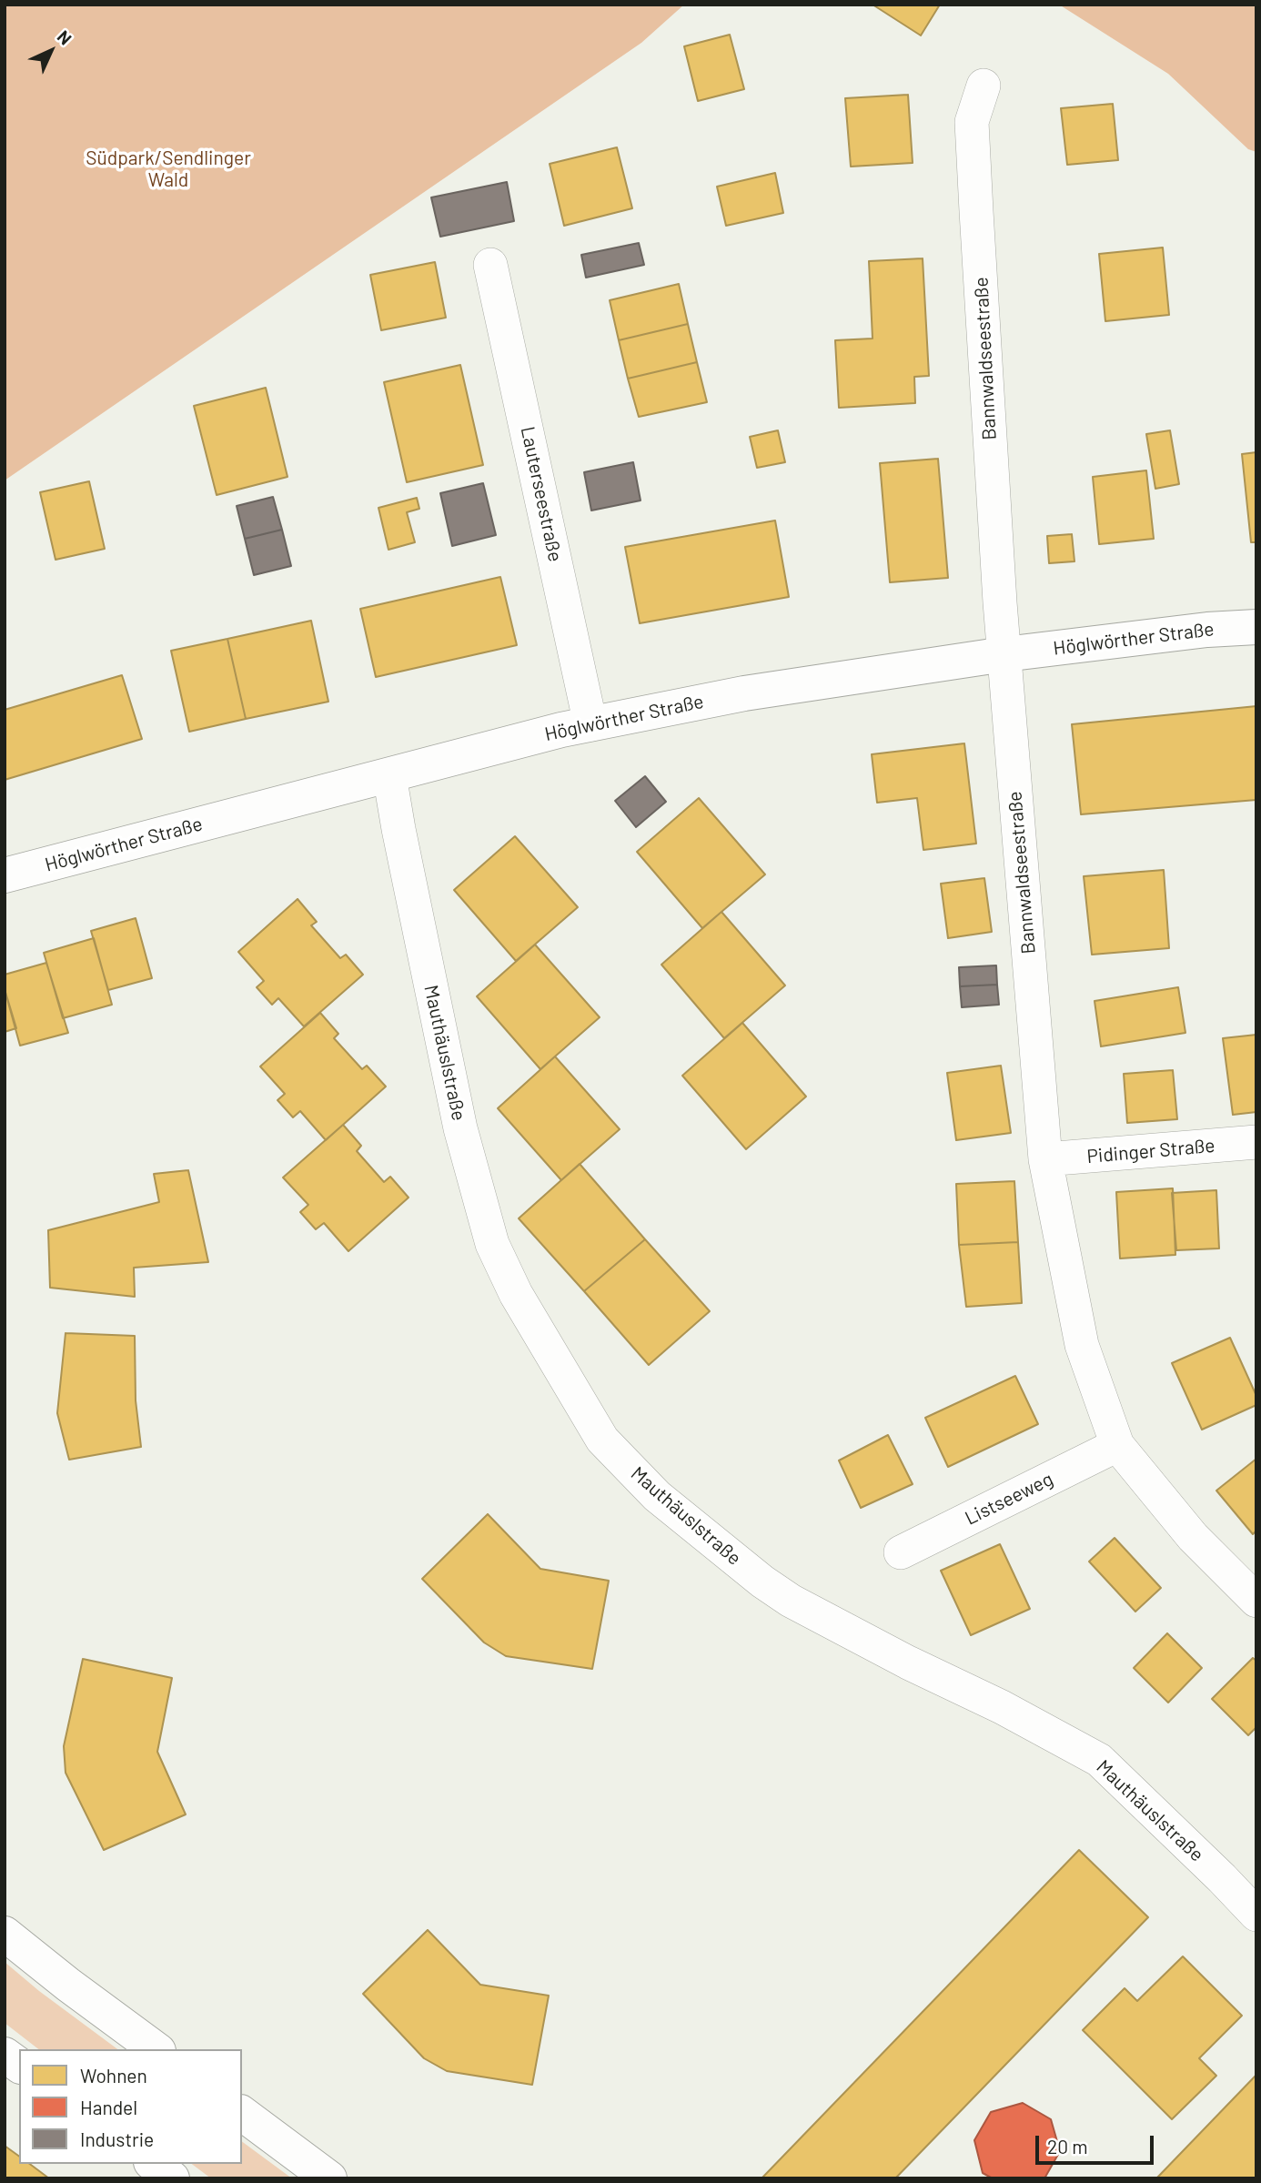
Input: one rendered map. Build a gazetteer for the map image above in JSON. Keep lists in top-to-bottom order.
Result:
{
  "streets": {
    "street": [
      "Bannwaldseestraße",
      "Lauterseestraße",
      "Höglwörther Straße",
      "Mauthäuslstraße",
      "Pidinger Straße",
      "Listseeweg"
    ]
  },
  "crossings": [
    ["Bannwaldseestraße", "Höglwörther Straße"],
    ["Bannwaldseestraße", "Pidinger Straße"],
    ["Bannwaldseestraße", "Listseeweg"],
    ["Lauterseestraße", "Höglwörther Straße"],
    ["Höglwörther Straße", "Mauthäuslstraße"]
  ],
  "parks": ["Südpark/Sendlinger Wald"],
  "legend": ["Wohnen", "Handel", "Industrie"],
  "scale_bar": "20 m",
  "north": "top right"
}
